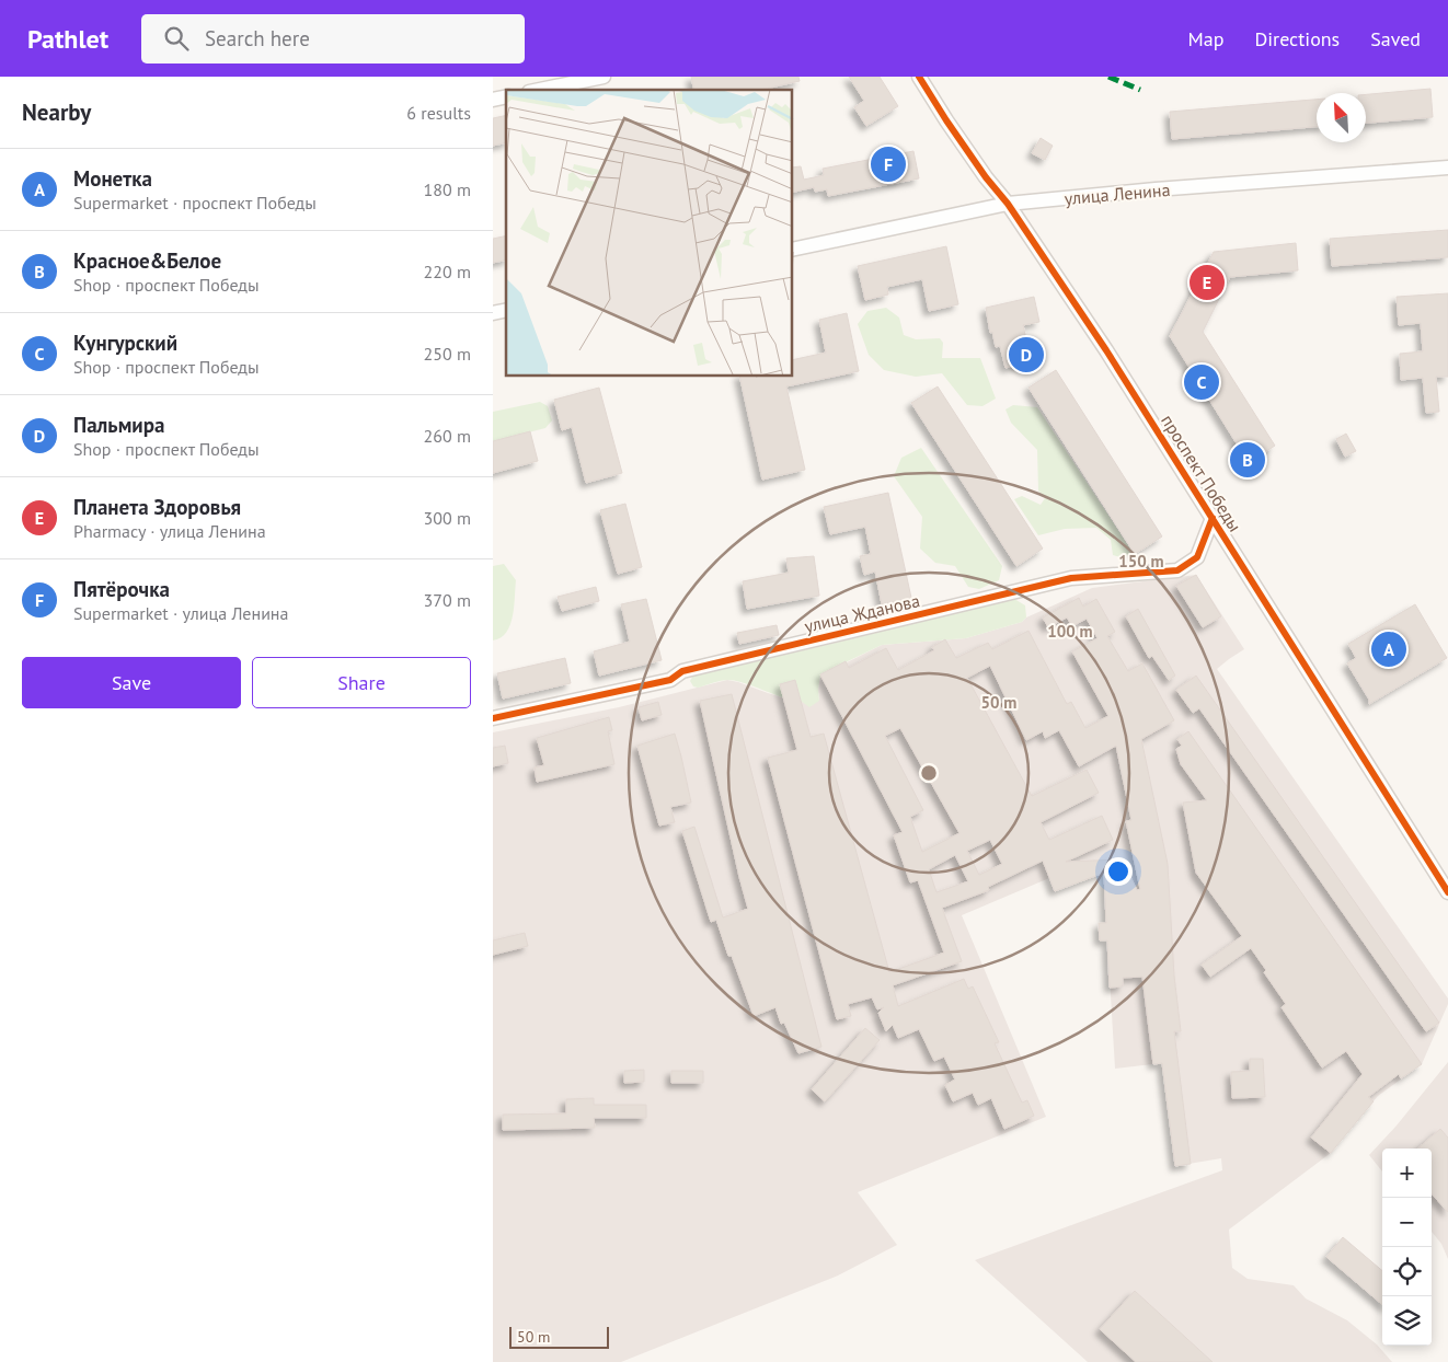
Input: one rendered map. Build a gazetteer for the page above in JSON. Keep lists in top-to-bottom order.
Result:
{
  "streets": {
    "street": ["улица Ленина", "проспект Победы", "улица Жданова"]
  },
  "crossings": [
    ["улица Ленина", "проспект Победы"],
    ["проспект Победы", "улица Жданова"]
  ],
  "scale_bar": "50 m",
  "north": "top left",
  "page": {
    "header": "Pathlet",
    "search": "Search here",
    "nav": ["Map", "Directions", "Saved"],
    "heading": ["Nearby", "6 results"],
    "pins": [
      "F",
      "E",
      "D",
      "C",
      "B",
      "A"
    ],
    "list": [
      {
        "mark": "A",
        "name": "Монетка",
        "note": "Supermarket · проспект Победы",
        "value": "180 m"
      },
      {
        "mark": "B",
        "name": "Красное&Белое",
        "note": "Shop · проспект Победы",
        "value": "220 m"
      },
      {
        "mark": "C",
        "name": "Кунгурский",
        "note": "Shop · проспект Победы",
        "value": "250 m"
      },
      {
        "mark": "D",
        "name": "Пальмира",
        "note": "Shop · проспект Победы",
        "value": "260 m"
      },
      {
        "mark": "E",
        "name": "Планета Здоровья",
        "note": "Pharmacy · улица Ленина",
        "value": "300 m"
      },
      {
        "mark": "F",
        "name": "Пятёрочка",
        "note": "Supermarket · улица Ленина",
        "value": "370 m"
      }
    ],
    "buttons": ["Save", "Share"],
    "map_buttons": ["+", "−"],
    "scale": "50 m"
  },
  "rings": ["150 m", "100 m", "50 m"]
}
